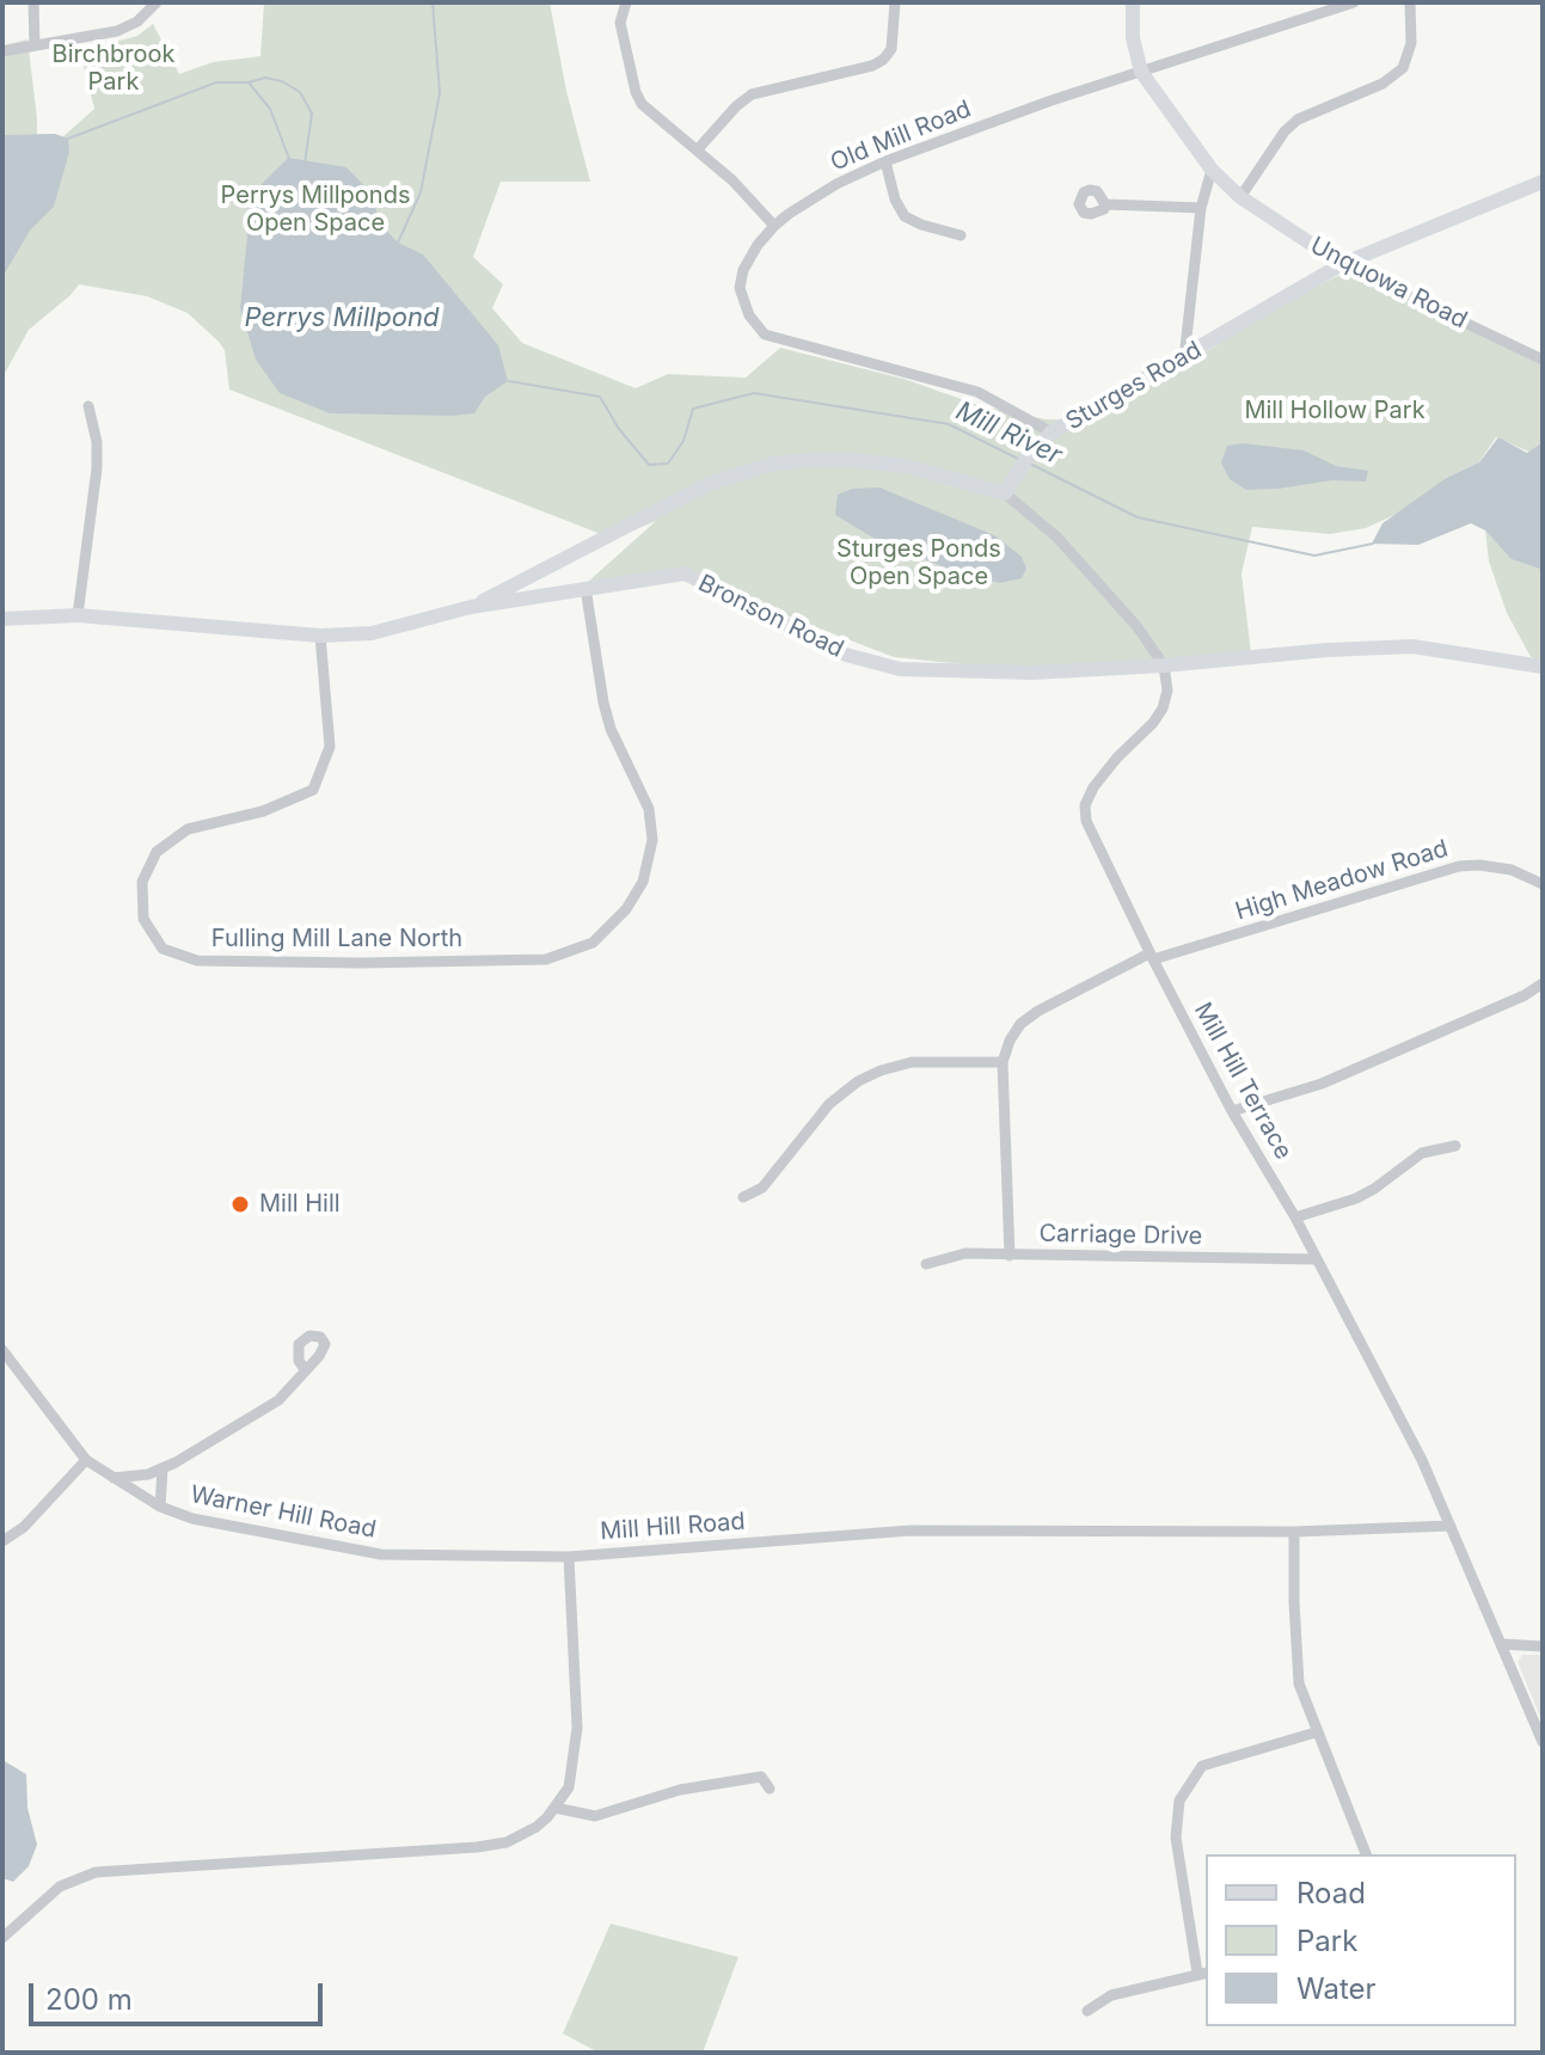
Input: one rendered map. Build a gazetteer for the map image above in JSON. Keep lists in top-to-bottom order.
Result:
{
  "streets": {
    "main road": ["Unquowa Road", "Sturges Road", "Bronson Road"],
    "street": [
      "Old Mill Road",
      "High Meadow Road",
      "Fulling Mill Lane North",
      "Mill Hill Terrace",
      "Carriage Drive",
      "Warner Hill Road",
      "Mill Hill Road"
    ]
  },
  "crossings": [
    ["Old Mill Road", "Unquowa Road"],
    ["Old Mill Road", "Sturges Road"],
    ["Unquowa Road", "Sturges Road"],
    ["Bronson Road", "Fulling Mill Lane North"],
    ["Bronson Road", "Mill Hill Terrace"],
    ["High Meadow Road", "Mill Hill Terrace"],
    ["Mill Hill Terrace", "Carriage Drive"],
    ["Mill Hill Terrace", "Mill Hill Road"],
    ["Warner Hill Road", "Mill Hill Road"]
  ],
  "water": ["Perrys Millpond", "Mill River"],
  "parks": [
    "Birchbrook Park",
    "Perrys Millponds Open Space",
    "Mill Hollow Park",
    "Sturges Ponds Open Space"
  ],
  "places": ["Mill Hill"],
  "legend": ["Road", "Park", "Water"],
  "scale_bar": "200 m"
}
